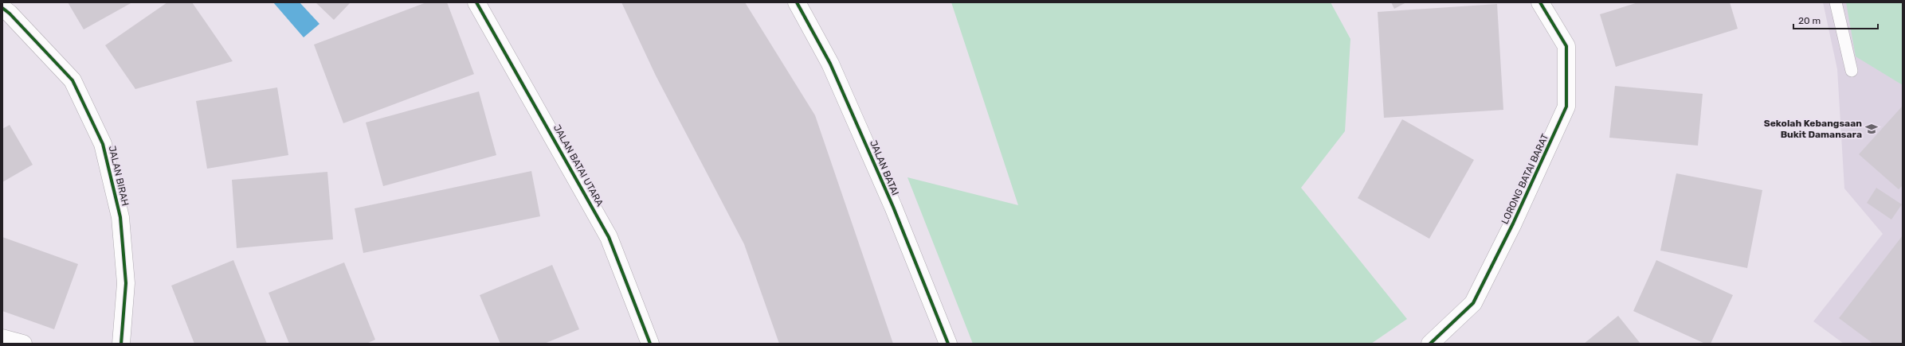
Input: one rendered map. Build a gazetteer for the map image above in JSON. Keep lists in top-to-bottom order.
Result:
{
  "streets": {
    "street": [
      "JALAN BATAI UTARA",
      "JALAN BATAI",
      "JALAN BIRAH",
      "LORONG BATAI BARAT"
    ]
  },
  "places": {
    "school or university": ["Sekolah Kebangsaan Bukit Damansara"]
  },
  "scale_bar": "20 m"
}
